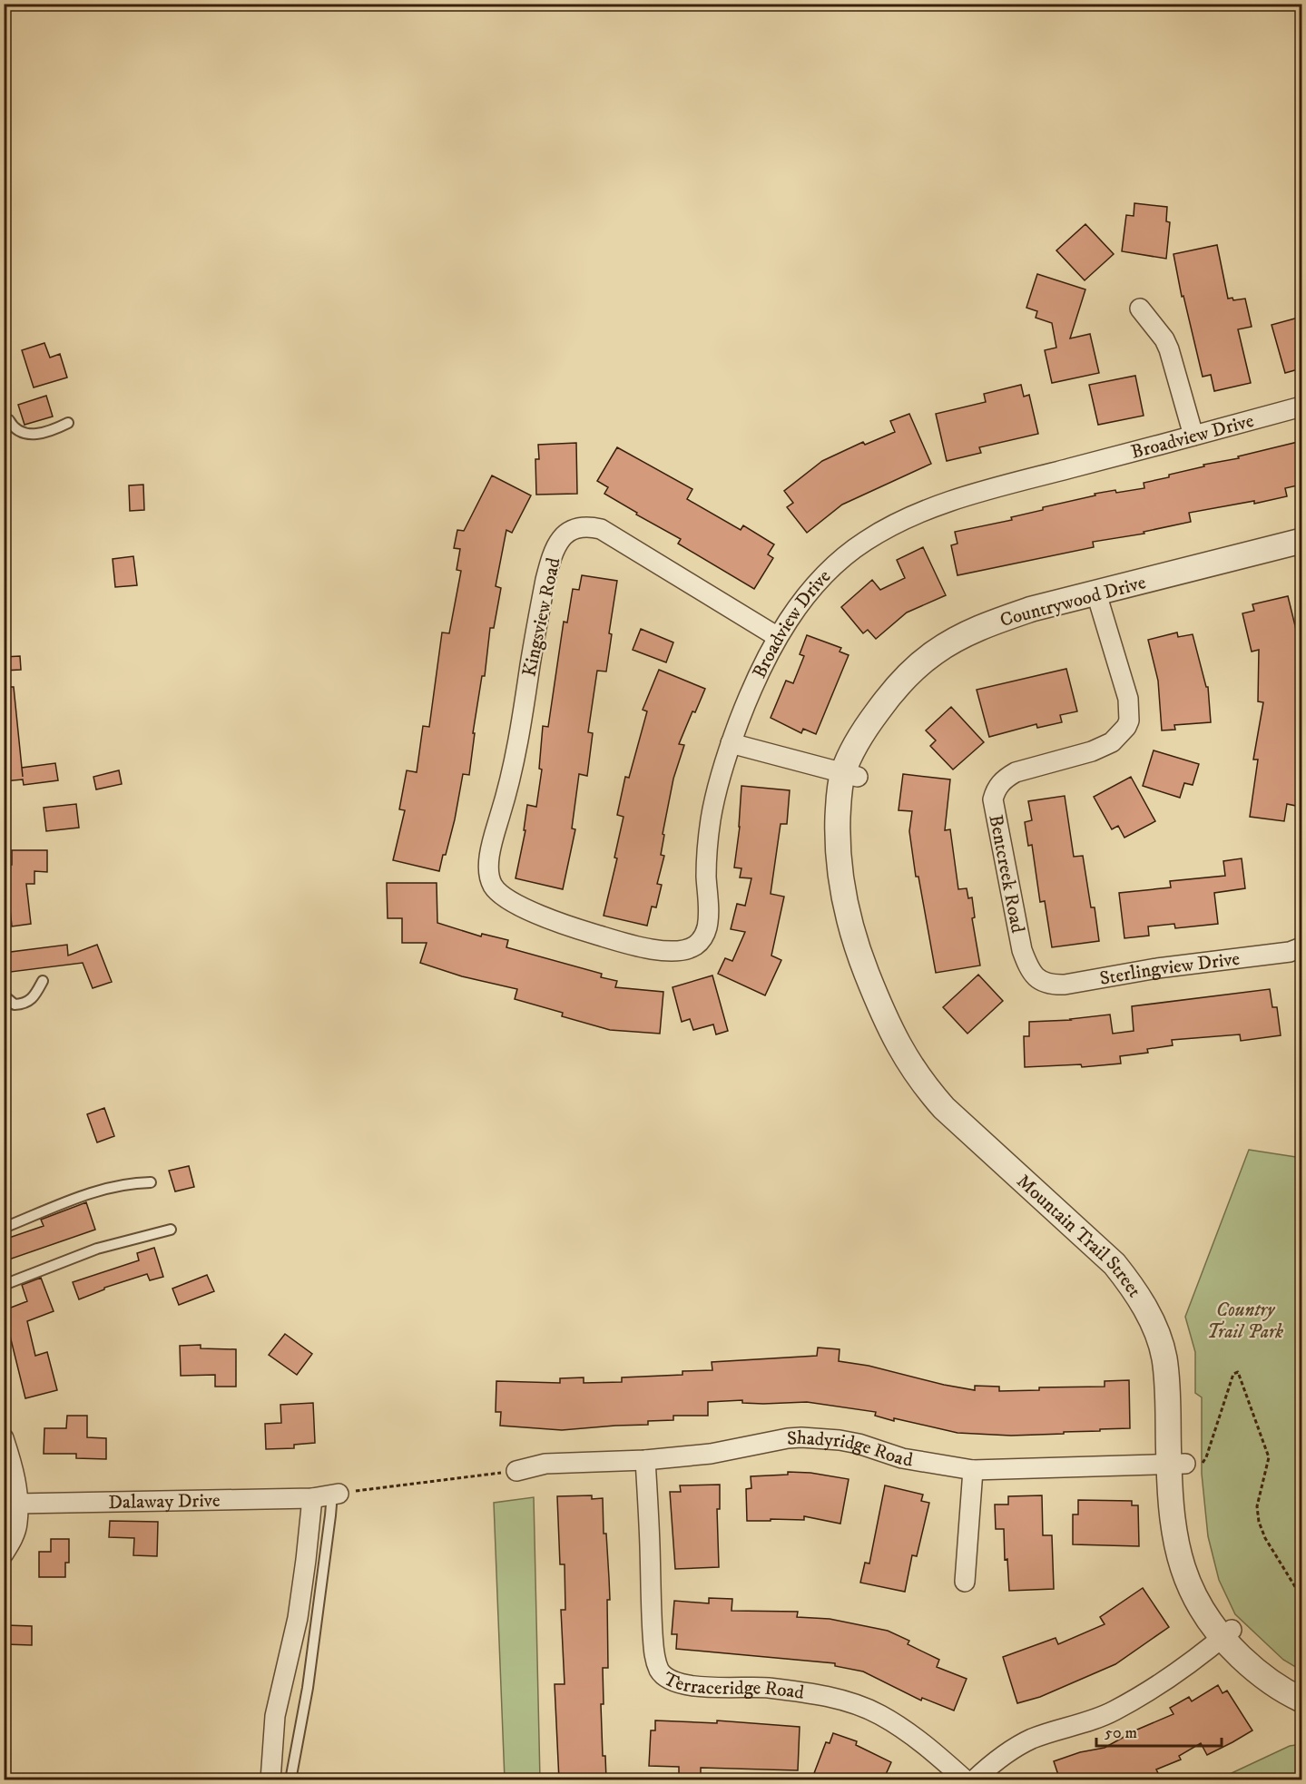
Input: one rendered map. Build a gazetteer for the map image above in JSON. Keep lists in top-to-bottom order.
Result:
{
  "streets": {
    "street": [
      "Broadview Drive",
      "Countrywood Drive",
      "Kingsview Road",
      "Bentcreek Road",
      "Sterlingview Drive",
      "Mountain Trail Street",
      "Shadyridge Road",
      "Dalaway Drive",
      "Terraceridge Road"
    ]
  },
  "crossings": [
    ["Broadview Drive", "Kingsview Road"],
    ["Countrywood Drive", "Bentcreek Road"],
    ["Countrywood Drive", "Mountain Trail Street"],
    ["Bentcreek Road", "Sterlingview Drive"],
    ["Mountain Trail Street", "Shadyridge Road"],
    ["Shadyridge Road", "Terraceridge Road"]
  ],
  "parks": ["Country Trail Park"],
  "scale_bar": "50 m"
}
